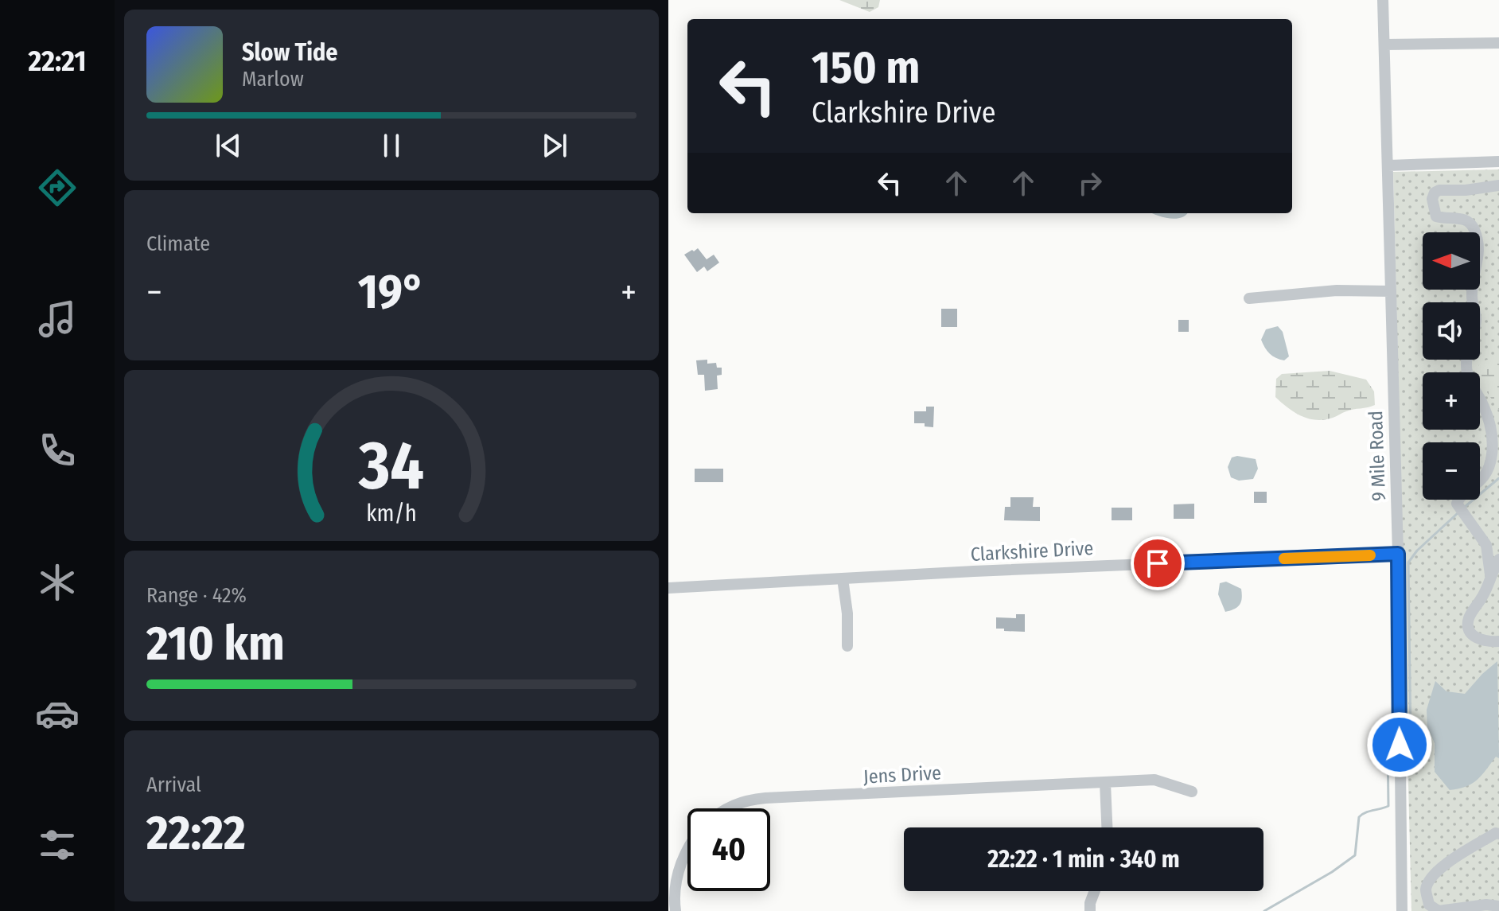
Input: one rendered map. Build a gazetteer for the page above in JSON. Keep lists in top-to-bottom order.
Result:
{
  "streets": {
    "street": ["9 Mile Road", "Clarkshire Drive", "Jens Drive"]
  },
  "crossings": [
    ["9 Mile Road", "Clarkshire Drive"]
  ],
  "north": "left",
  "page": {
    "tabs": "22:21",
    "turn": ["150 m", "Clarkshire Drive"],
    "song": ["Slow Tide", "Marlow"],
    "tile": [
      "Climate",
      ["Range · 42%", "210 km"],
      ["Arrival", "22:22"]
    ],
    "map_buttons": ["+", "−"],
    "heat": ["−", "19°", "+"],
    "limit": "40",
    "trip": "22:22 · 1 min · 340 m",
    "gauge": ["34", "km/h"]
  }
}
